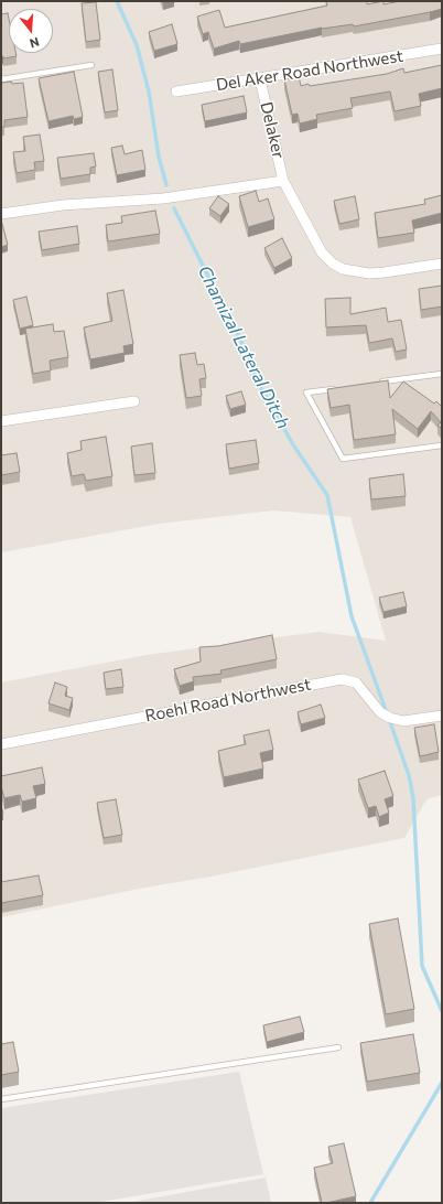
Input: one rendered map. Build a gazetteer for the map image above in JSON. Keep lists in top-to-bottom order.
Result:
{
  "streets": {
    "street": ["Del Aker Road Northwest", "Delaker", "Roehl Road Northwest"]
  },
  "crossings": [
    ["Del Aker Road Northwest", "Delaker"]
  ],
  "water": ["Chamizal Lateral Ditch"],
  "north": "bottom"
}
